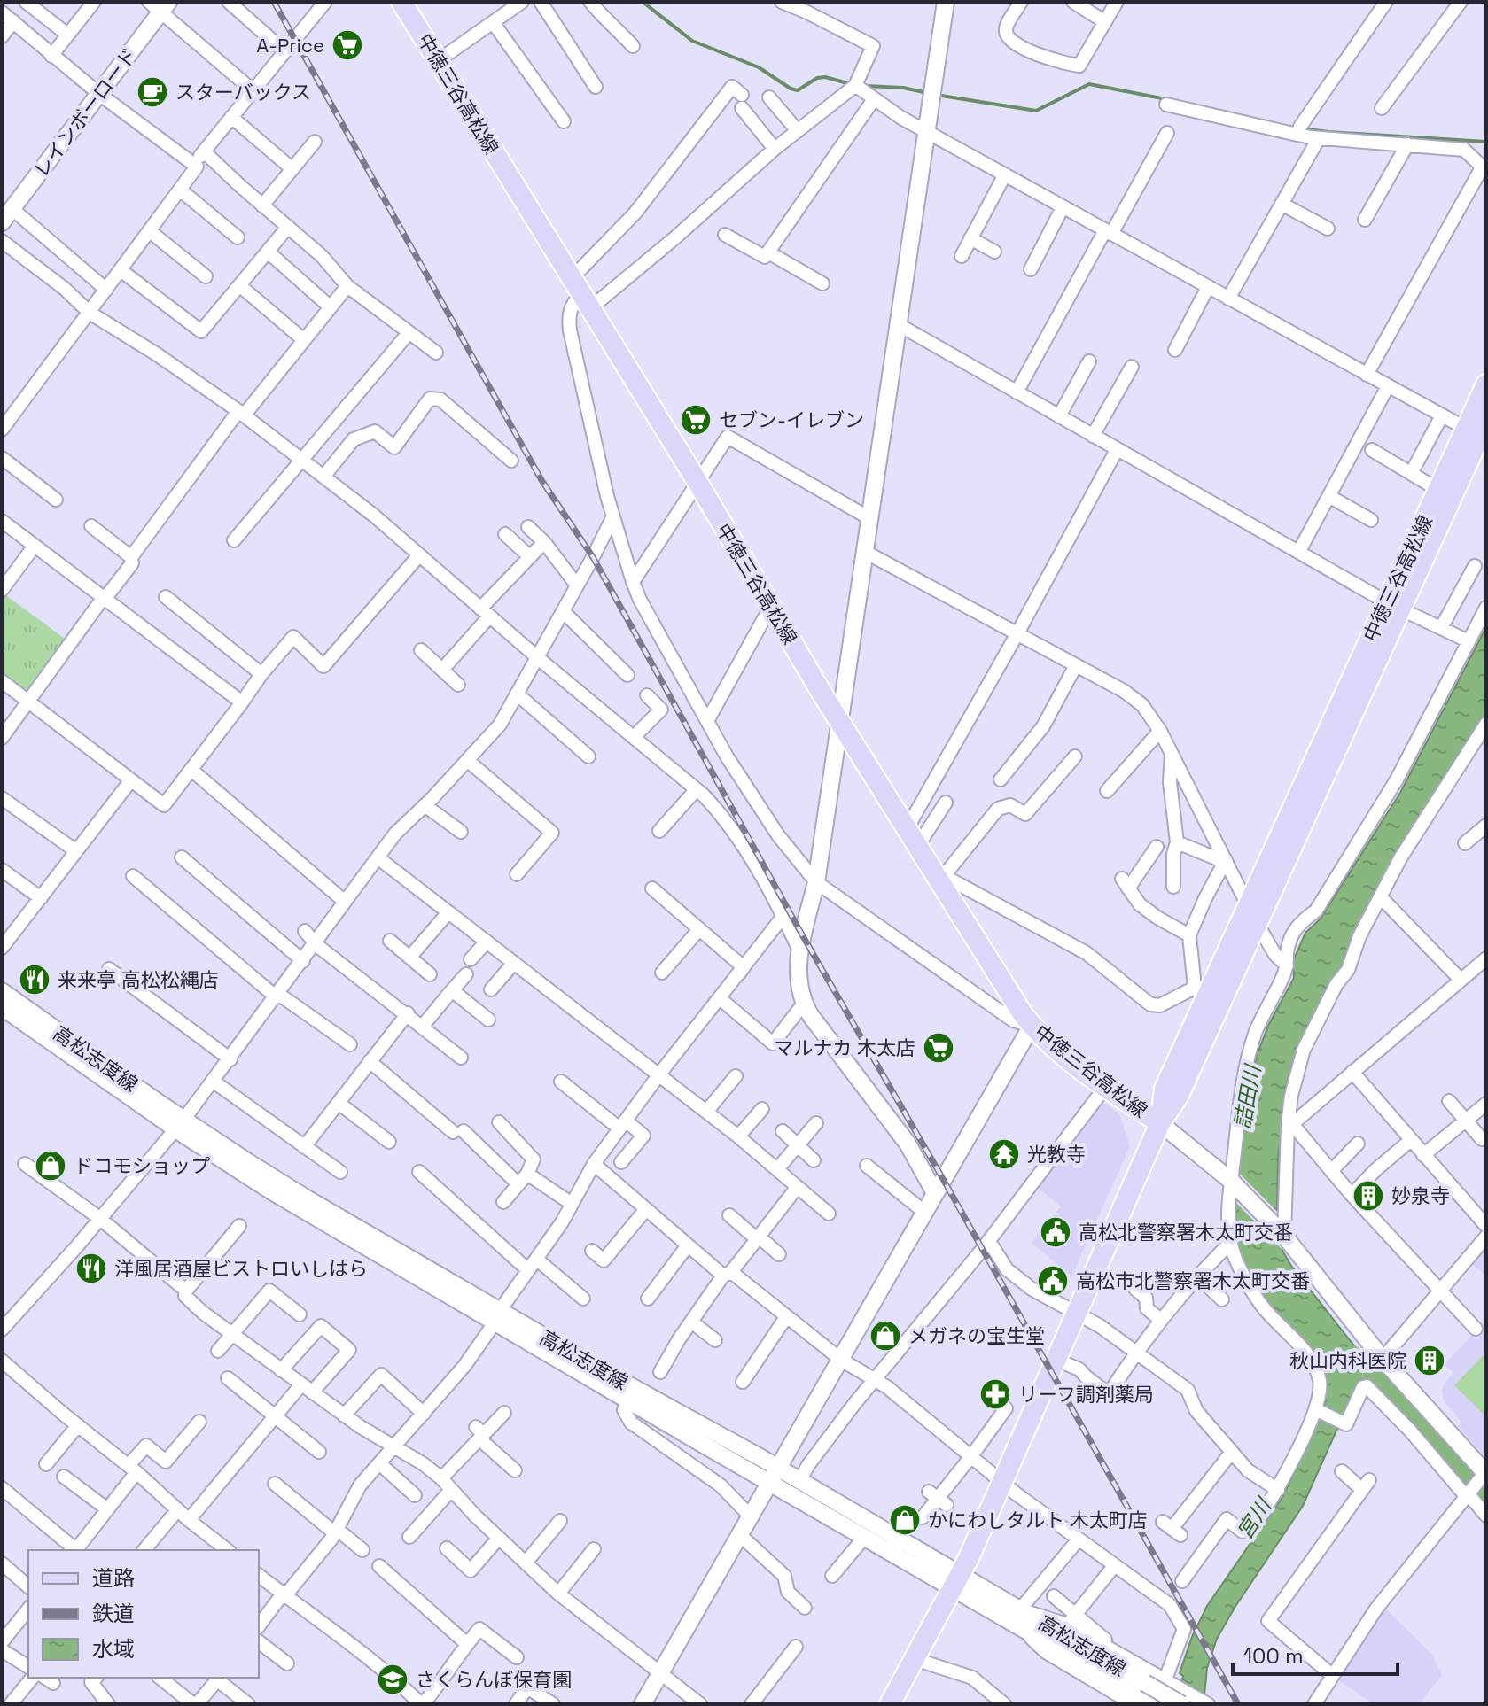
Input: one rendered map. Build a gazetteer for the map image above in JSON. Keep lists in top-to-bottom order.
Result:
{
  "streets": {
    "main road": ["中徳三谷高松線"],
    "street": ["レインボーロード", "高松志度線"]
  },
  "crossings": [
    ["中徳三谷高松線", "高松志度線"]
  ],
  "water": ["詰田川", "宮川"],
  "places": {
    "supermarket": ["A-Price", "セブン-イレブン", "マルナカ 木太店"],
    "cafe": ["スターバックス"],
    "restaurant": ["来来亭 高松松縄店", "洋風居酒屋ビストロいしはら"],
    "temple": ["光教寺"],
    "shop": ["ドコモショップ", "メガネの宝生堂", "かにわしタルト 木太町店"],
    "building": ["妙泉寺", "秋山内科医院"],
    "public building": ["高松北警察署木太町交番", "高松市北警察署木太町交番"],
    "pharmacy": ["リーフ調剤薬局"],
    "school or university": ["さくらんぼ保育園"]
  },
  "legend": ["道路", "鉄道", "水域"],
  "scale_bar": "100 m"
}
